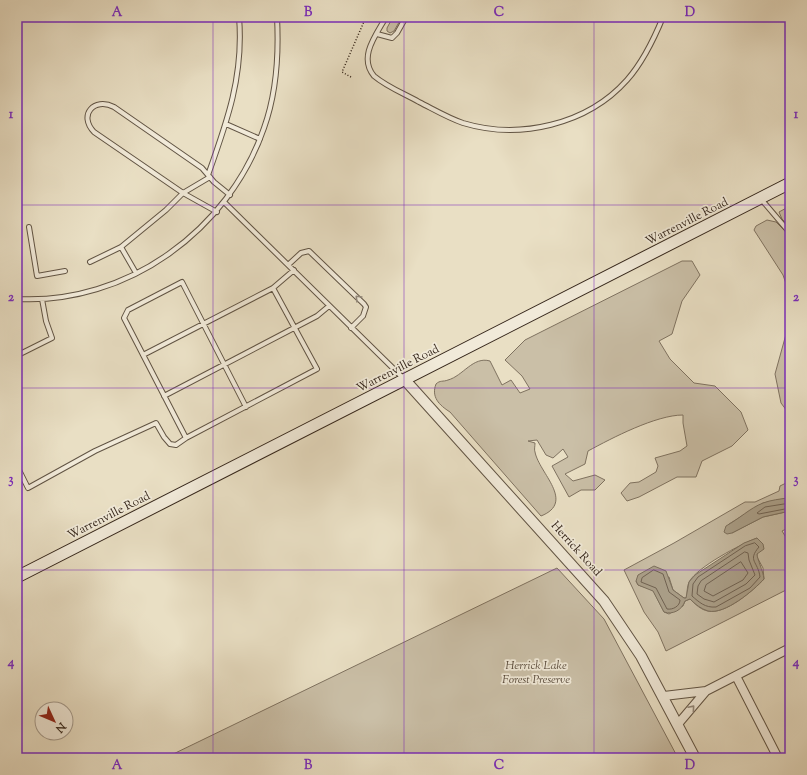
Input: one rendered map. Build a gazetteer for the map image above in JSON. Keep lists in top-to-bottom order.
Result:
{
  "streets": {
    "main road": ["Warrenville Road"],
    "street": ["Herrick Road"]
  },
  "crossings": [
    ["Warrenville Road", "Herrick Road"]
  ],
  "parks": ["Herrick Lake Forest Preserve"],
  "north": "bottom right",
  "grid": {
    "columns": [
      "A",
      "B",
      "C",
      "D"
    ],
    "rows": [
      "1",
      "2",
      "3",
      "4"
    ]
  }
}
